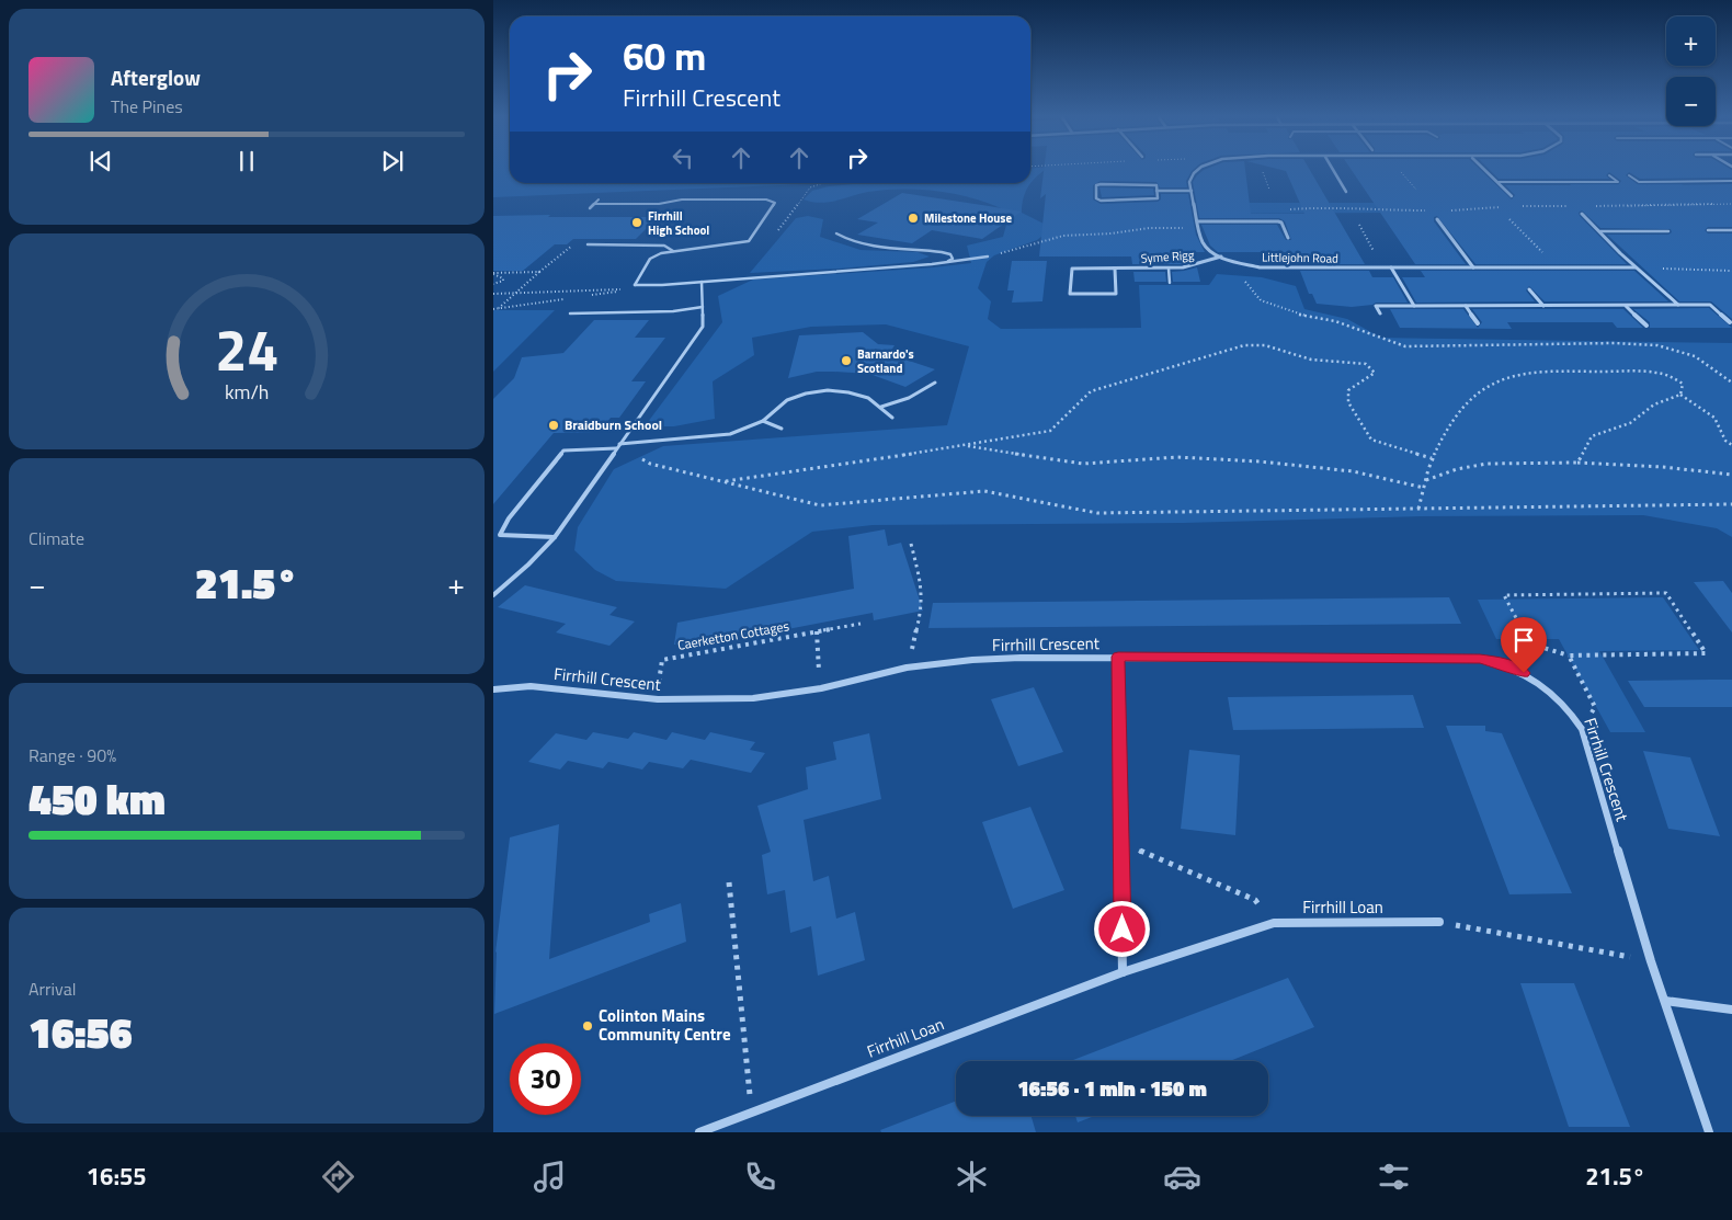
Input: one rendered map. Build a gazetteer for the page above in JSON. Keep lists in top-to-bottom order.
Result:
{
  "streets": {
    "street": [
      "Syme Rigg",
      "Littlejohn Road",
      "Firrhill Crescent",
      "Firrhill Loan"
    ],
    "path": ["Caerketton Cottages"]
  },
  "crossings": [
    ["Syme Rigg", "Littlejohn Road"],
    ["Caerketton Cottages", "Firrhill Crescent"]
  ],
  "places": [
    "Milestone House",
    "Firrhill High School",
    "Barnardo's Scotland",
    "Braidburn School",
    "Colinton Mains Community Centre"
  ],
  "page": {
    "map_buttons": ["+", "−"],
    "turn": ["60 m", "Firrhill Crescent"],
    "song": ["Afterglow", "The Pines"],
    "tile": [
      "Climate",
      ["Range · 90%", "450 km"],
      ["Arrival", "16:56"]
    ],
    "heat": ["−", "21.5°", "+"],
    "limit": "30",
    "trip": "16:56 · 1 min · 150 m",
    "tabs": ["16:55", "21.5°"],
    "gauge": ["24", "km/h"]
  }
}
